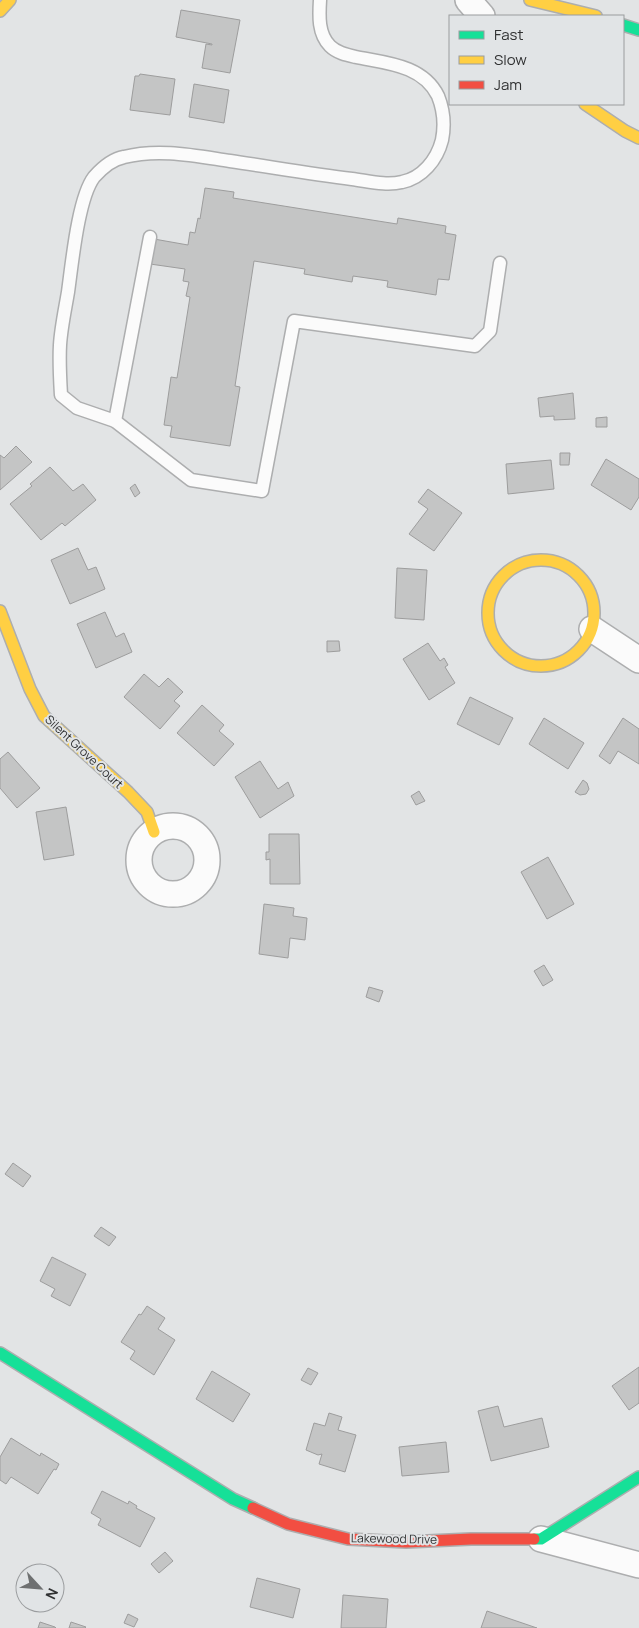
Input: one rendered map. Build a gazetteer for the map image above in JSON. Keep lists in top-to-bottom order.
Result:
{
  "streets": {
    "street": ["Silent Grove Court", "Lakewood Drive"]
  },
  "legend": ["Fast", "Slow", "Jam"],
  "north": "bottom right"
}
